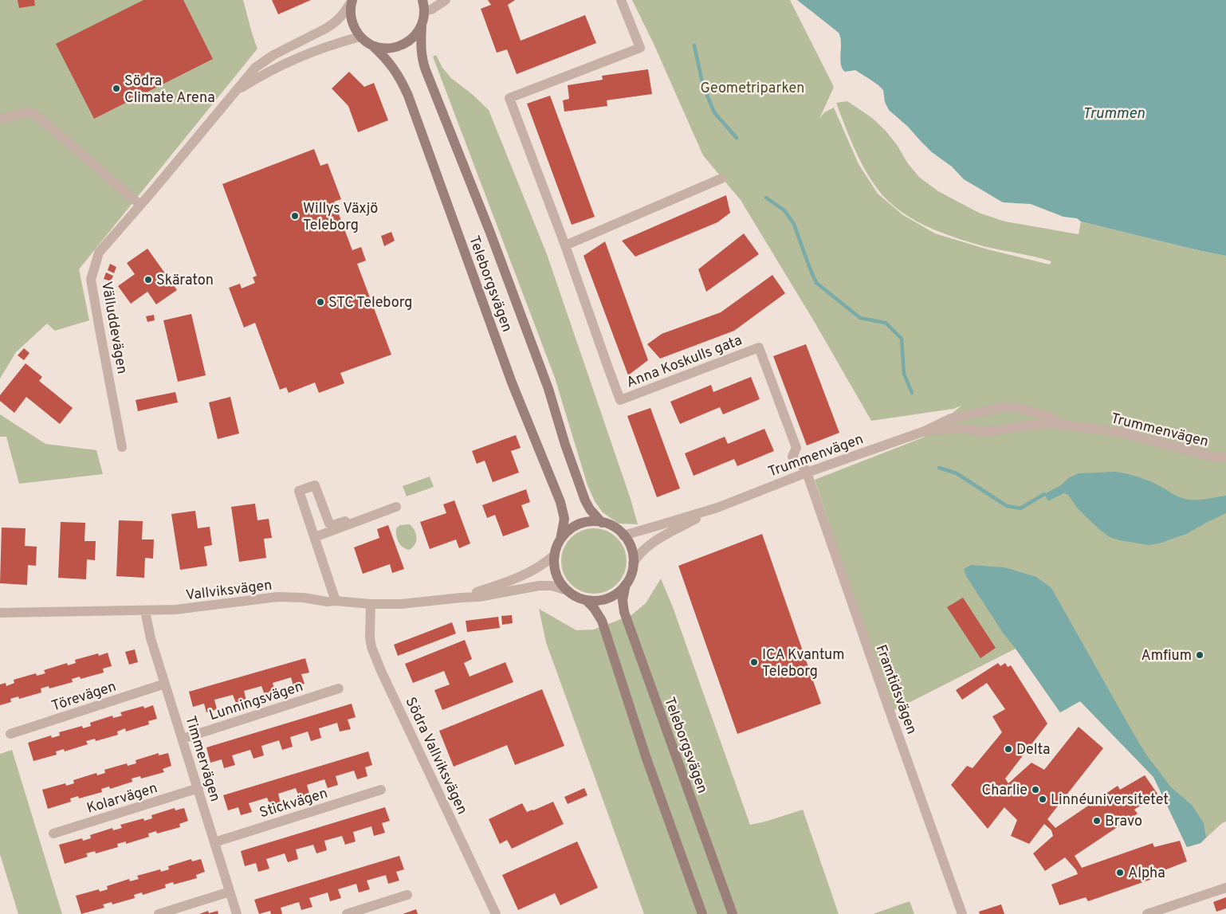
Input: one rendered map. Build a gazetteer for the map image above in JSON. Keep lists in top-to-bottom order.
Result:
{
  "streets": {
    "main road": ["Teleborgsvägen"],
    "street": [
      "Välluddevägen",
      "Anna Koskulls gata",
      "Trummenvägen",
      "Vallviksvägen",
      "Framtidsvägen",
      "Törevägen",
      "Lunningsvägen",
      "Södra Vallviksvägen",
      "Timmervägen",
      "Kolarvägen",
      "Stickvägen"
    ]
  },
  "crossings": [
    ["Teleborgsvägen", "Trummenvägen"],
    ["Teleborgsvägen", "Vallviksvägen"],
    ["Anna Koskulls gata", "Trummenvägen"],
    ["Anna Koskulls gata", "Framtidsvägen"],
    ["Trummenvägen", "Vallviksvägen"],
    ["Trummenvägen", "Framtidsvägen"],
    ["Vallviksvägen", "Södra Vallviksvägen"],
    ["Vallviksvägen", "Timmervägen"],
    ["Törevägen", "Timmervägen"],
    ["Lunningsvägen", "Timmervägen"],
    ["Timmervägen", "Kolarvägen"],
    ["Timmervägen", "Stickvägen"]
  ],
  "water": ["Trummen"],
  "parks": ["Geometriparken"],
  "places": [
    "Södra Climate Arena",
    "Willys Växjö Teleborg",
    "Skäraton",
    "STC Teleborg",
    "Amfium",
    "ICA Kvantum Teleborg",
    "Delta",
    "Charlie",
    "Linnéuniversitetet",
    "Bravo",
    "Alpha"
  ]
}
